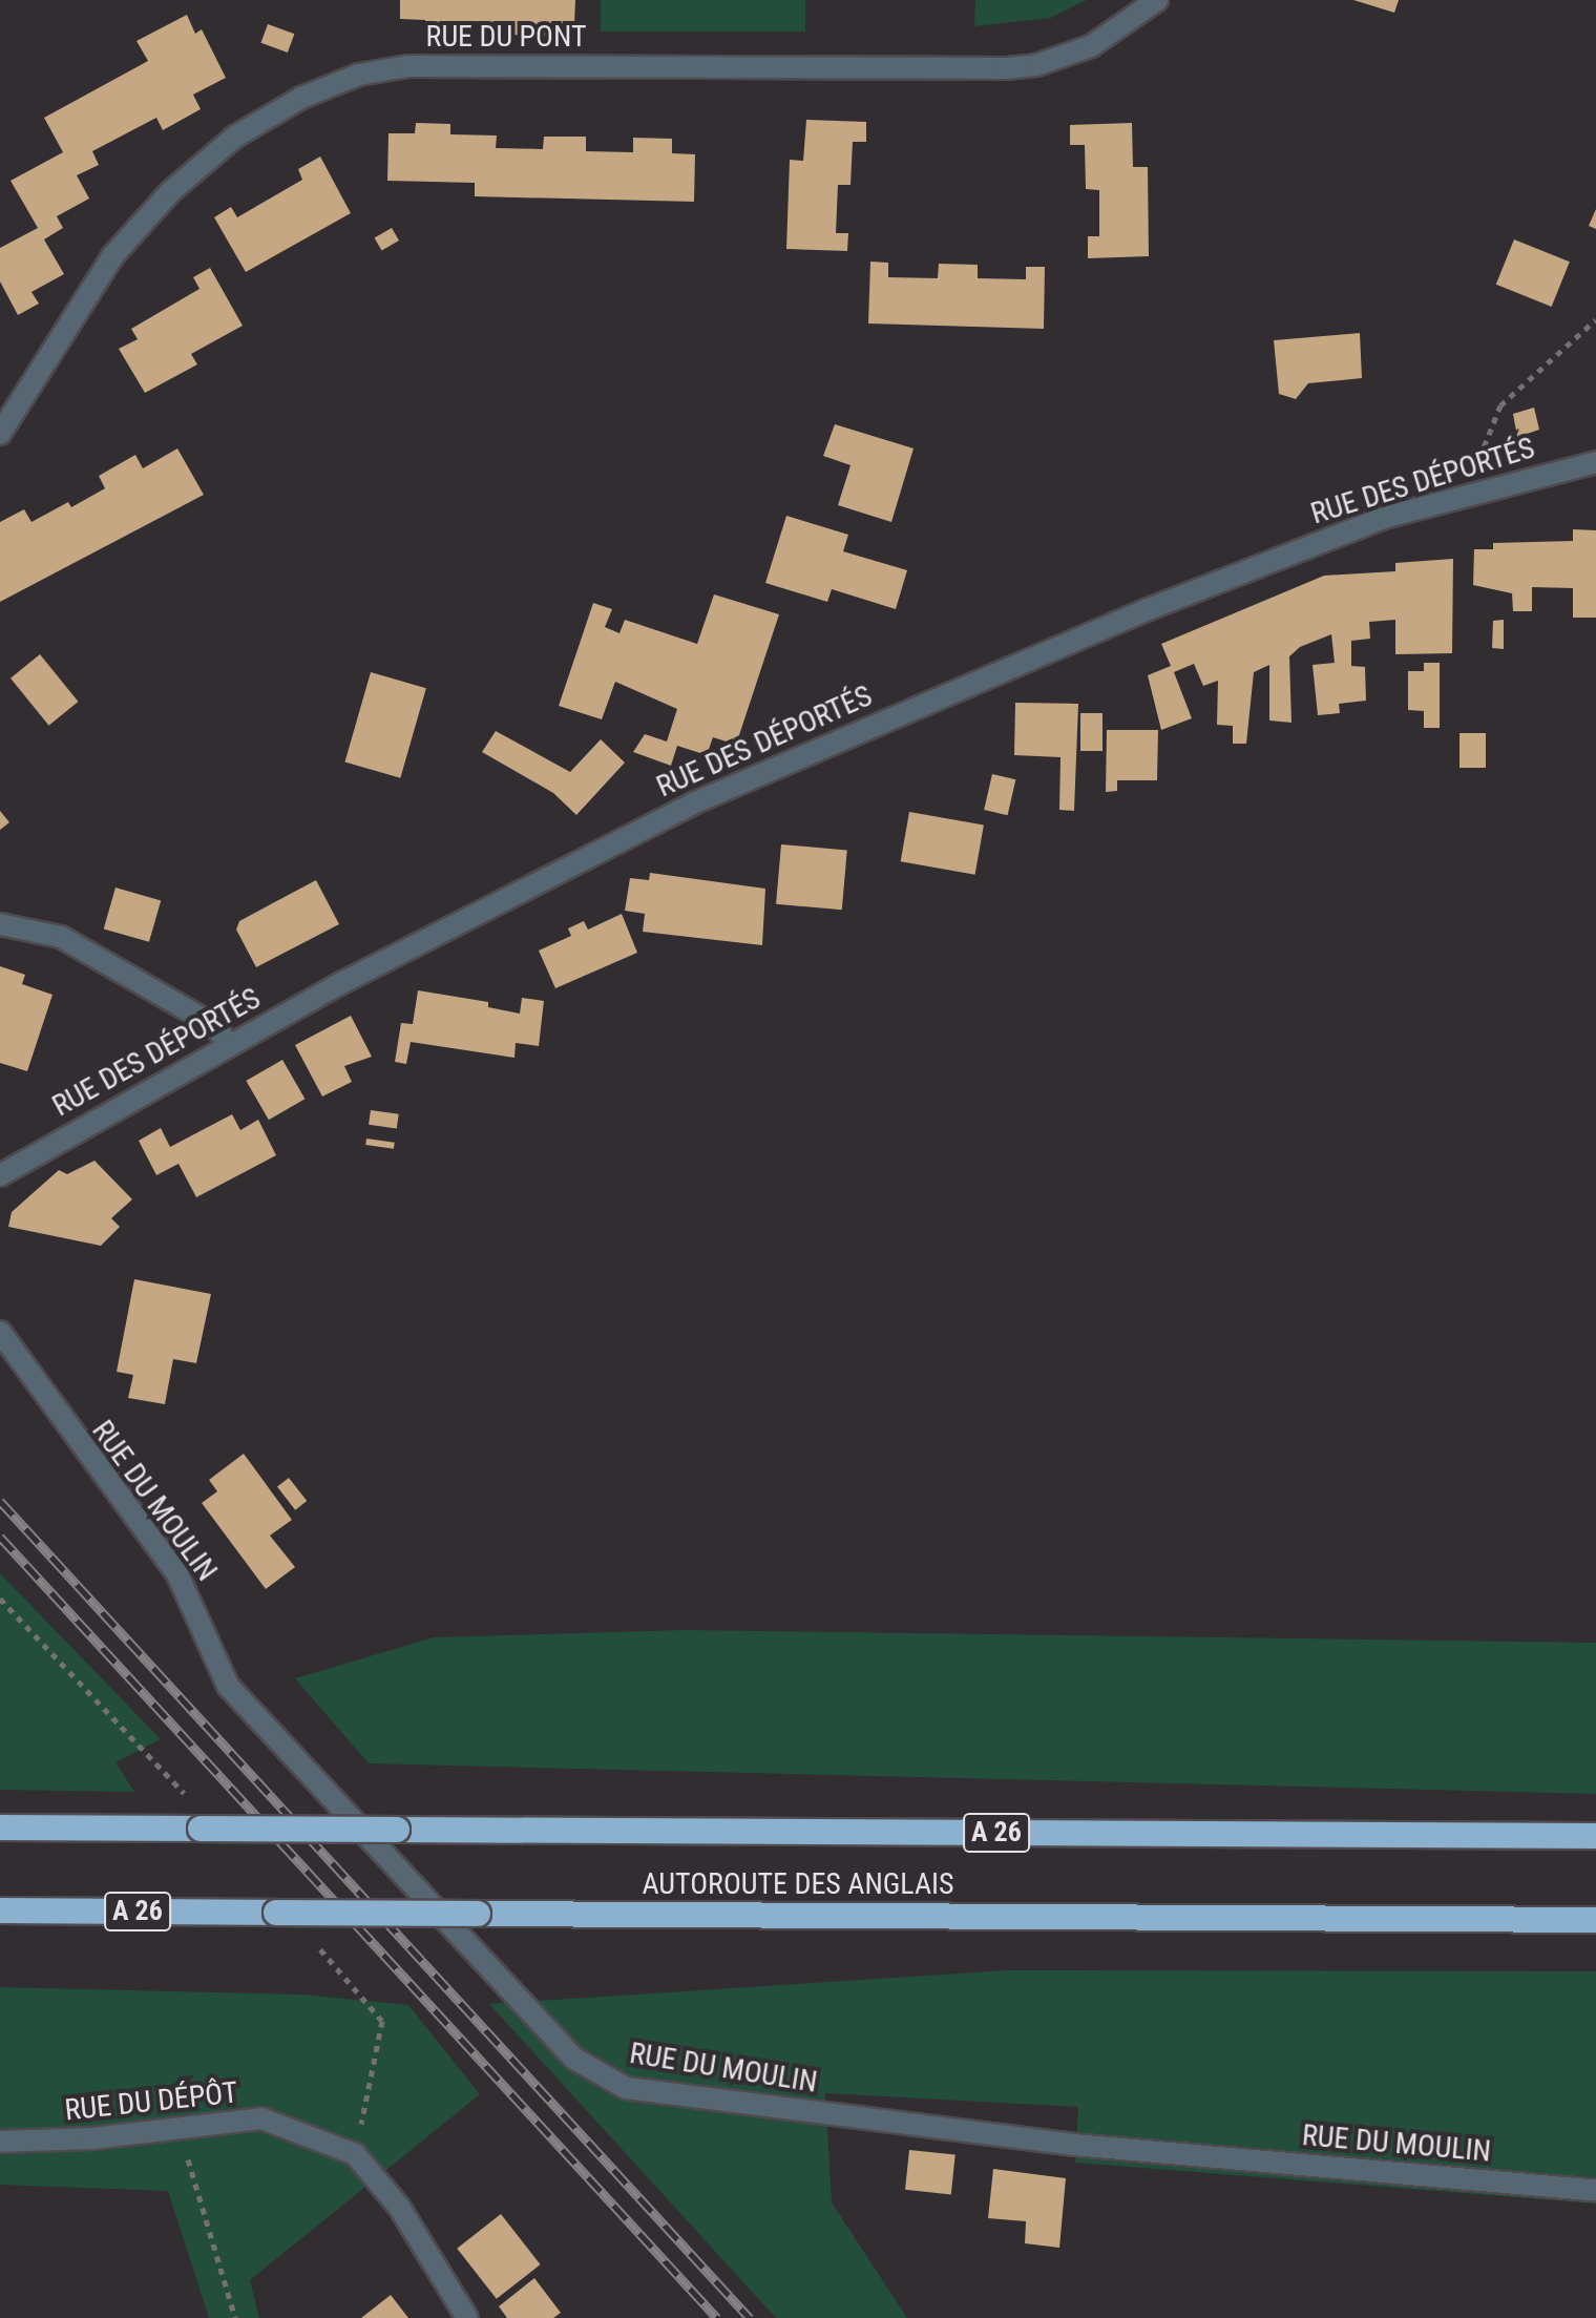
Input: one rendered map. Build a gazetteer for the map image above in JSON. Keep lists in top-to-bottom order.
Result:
{
  "streets": {
    "highway": ["A 26", "AUTOROUTE DES ANGLAIS"],
    "street": [
      "RUE DU PONT",
      "RUE DES DÉPORTÉS",
      "RUE DU MOULIN",
      "RUE DU DÉPÔT"
    ]
  }
}
